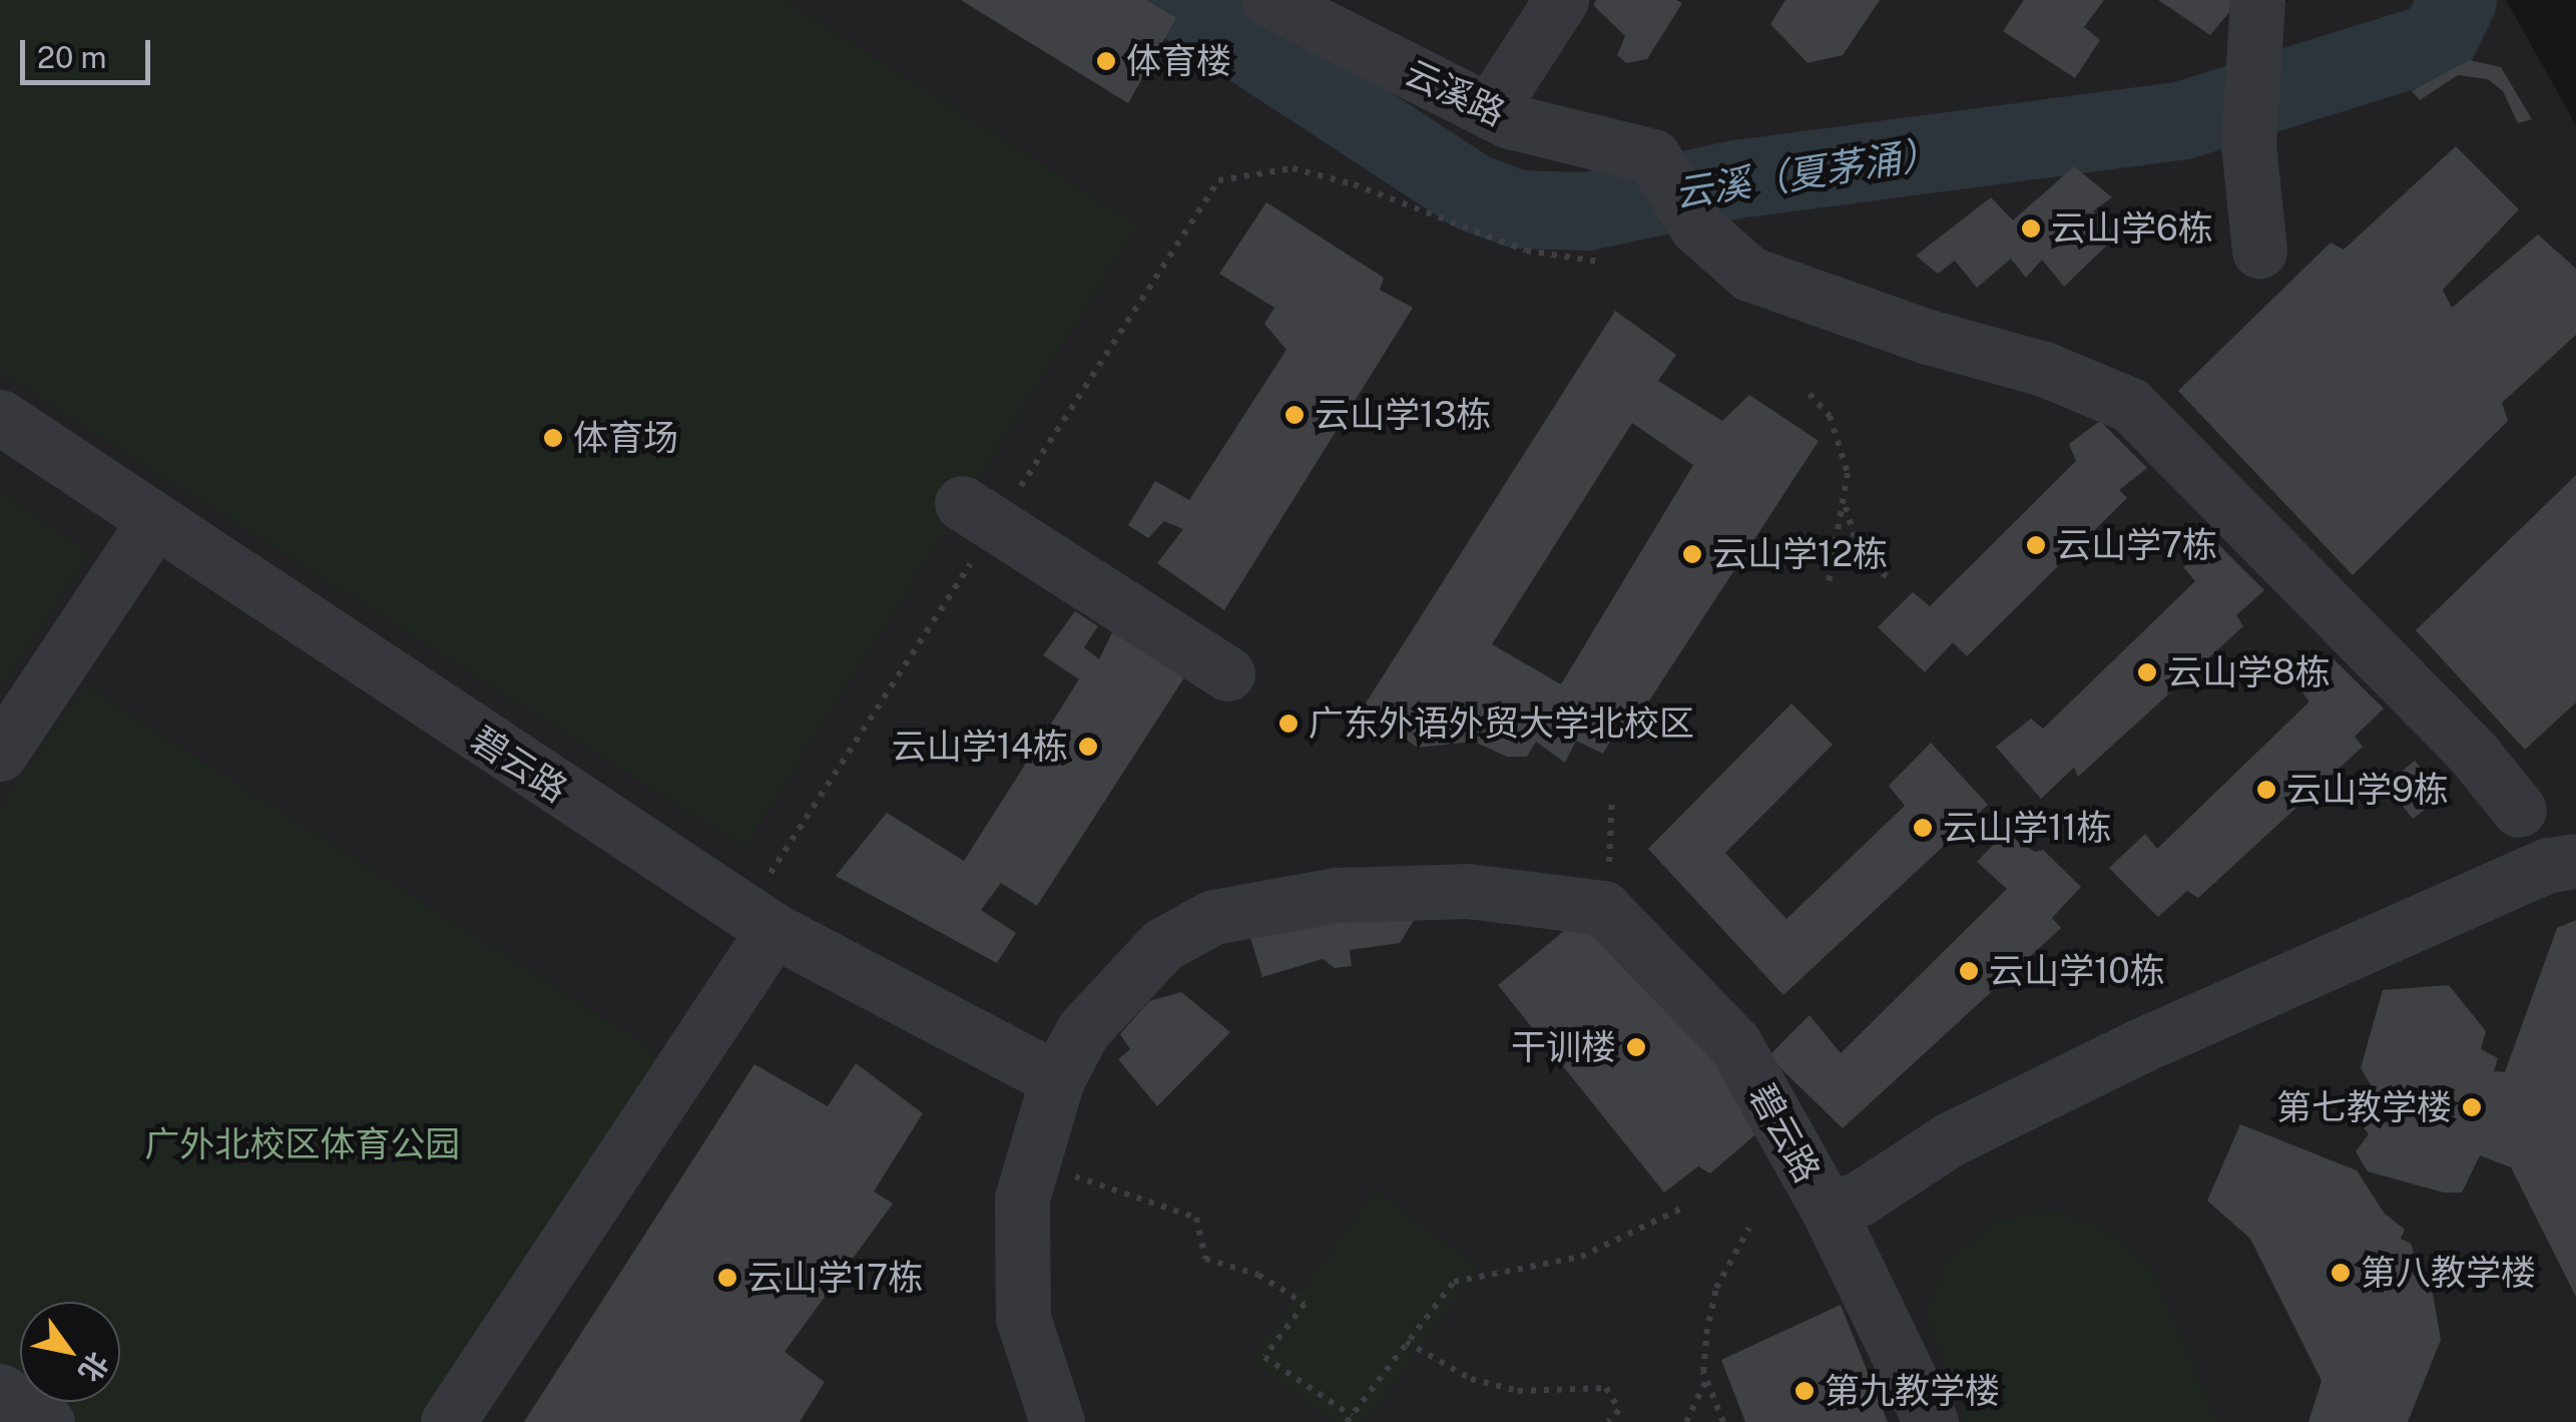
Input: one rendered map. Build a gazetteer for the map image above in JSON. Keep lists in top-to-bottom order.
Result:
{
  "streets": {
    "lane": ["云溪路", "碧云路"]
  },
  "water": ["云溪（夏茅涌）"],
  "parks": ["广外北校区体育公园"],
  "places": [
    "体育楼",
    "云山学6栋",
    "云山学13栋",
    "体育场",
    "云山学7栋",
    "云山学12栋",
    "云山学8栋",
    "广东外语外贸大学北校区",
    "云山学14栋",
    "云山学9栋",
    "云山学11栋",
    "云山学10栋",
    "干训楼",
    "第七教学楼",
    "第八教学楼",
    "云山学17栋",
    "第九教学楼"
  ],
  "scale_bar": "20 m",
  "north": "bottom right"
}
